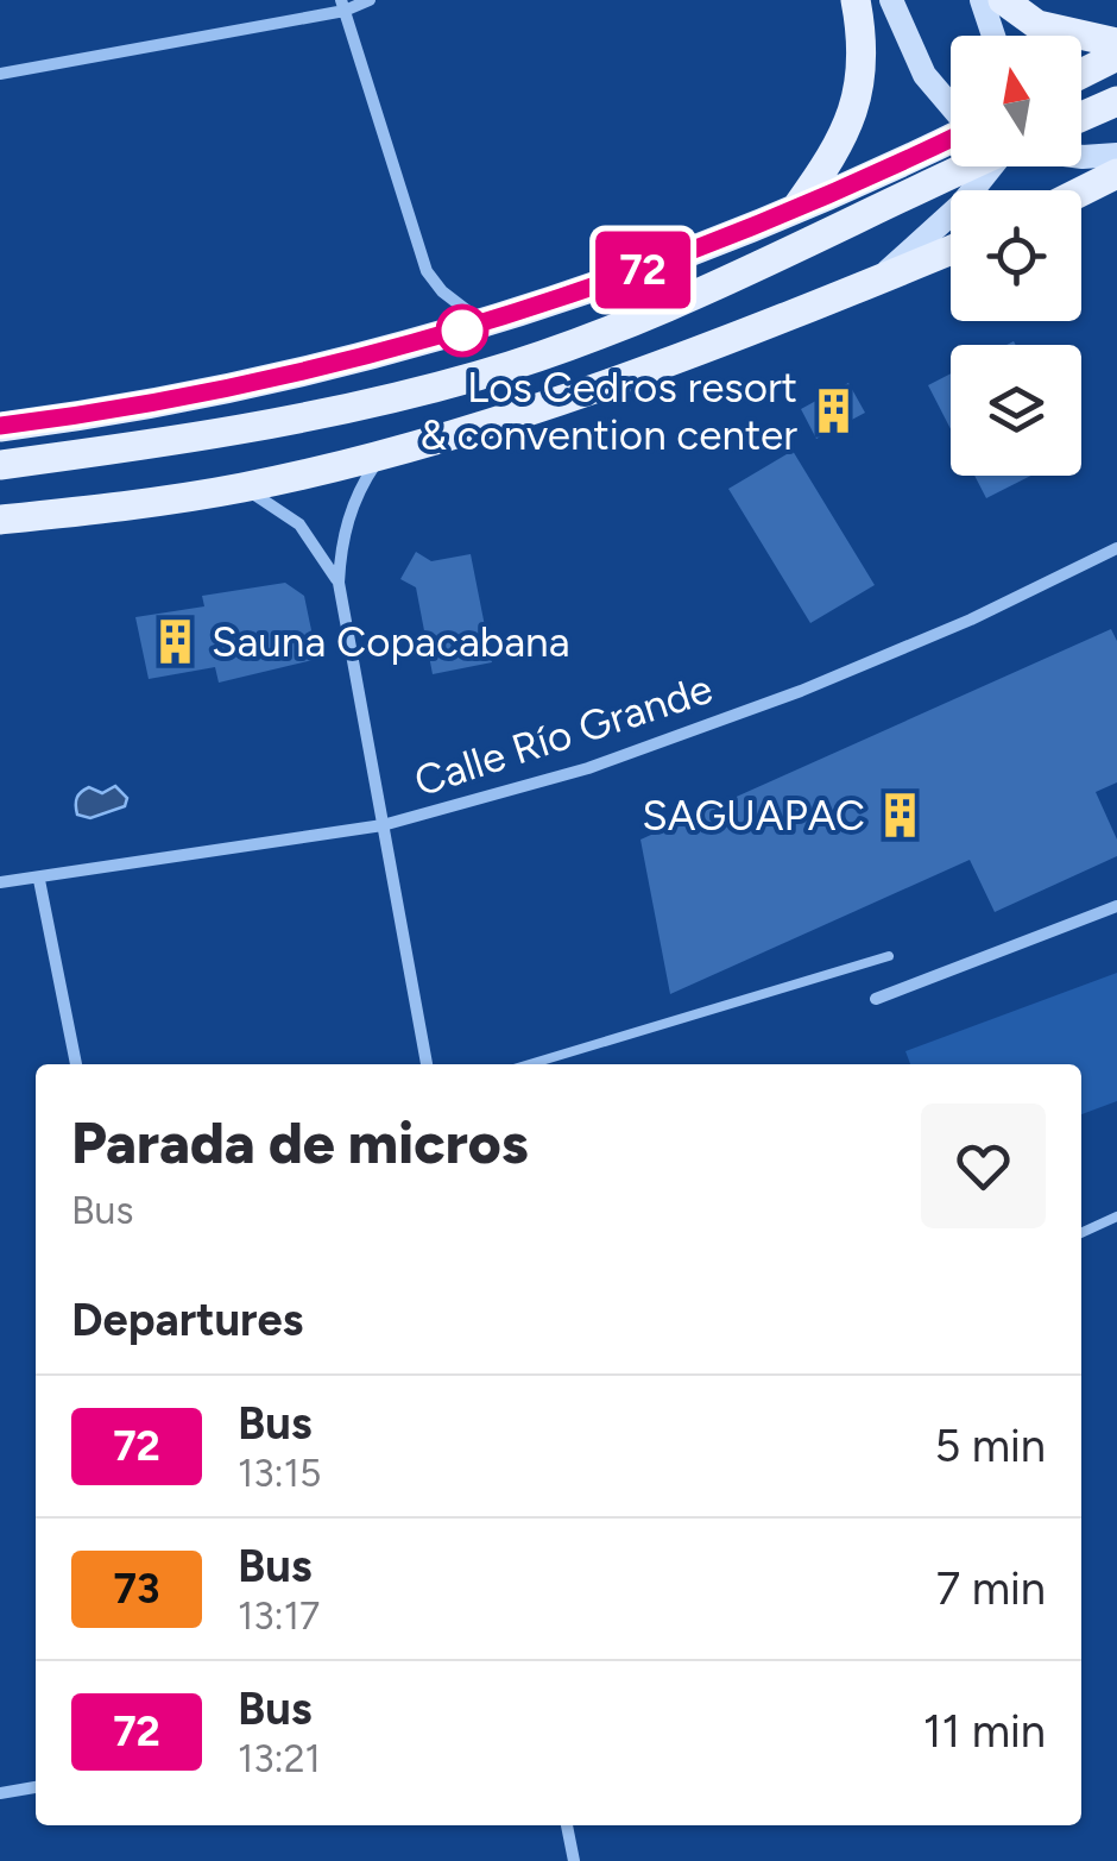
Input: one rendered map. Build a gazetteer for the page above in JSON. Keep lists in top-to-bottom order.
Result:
{
  "streets": {
    "street": ["Calle Río Grande"]
  },
  "places": {
    "building": ["Los Cedros resort & convention center", "Sauna Copacabana", "SAGUAPAC"]
  },
  "lines": ["bus line 72"],
  "north": "top",
  "page": {
    "on_map": "72",
    "heading": [
      ["Parada de micros", "Bus"],
      "Departures"
    ],
    "list": [
      {
        "mark": "72",
        "name": "Bus",
        "note": "13:15",
        "value": "5 min"
      },
      {
        "mark": "73",
        "name": "Bus",
        "note": "13:17",
        "value": "7 min"
      },
      {
        "mark": "72",
        "name": "Bus",
        "note": "13:21",
        "value": "11 min"
      }
    ]
  }
}
